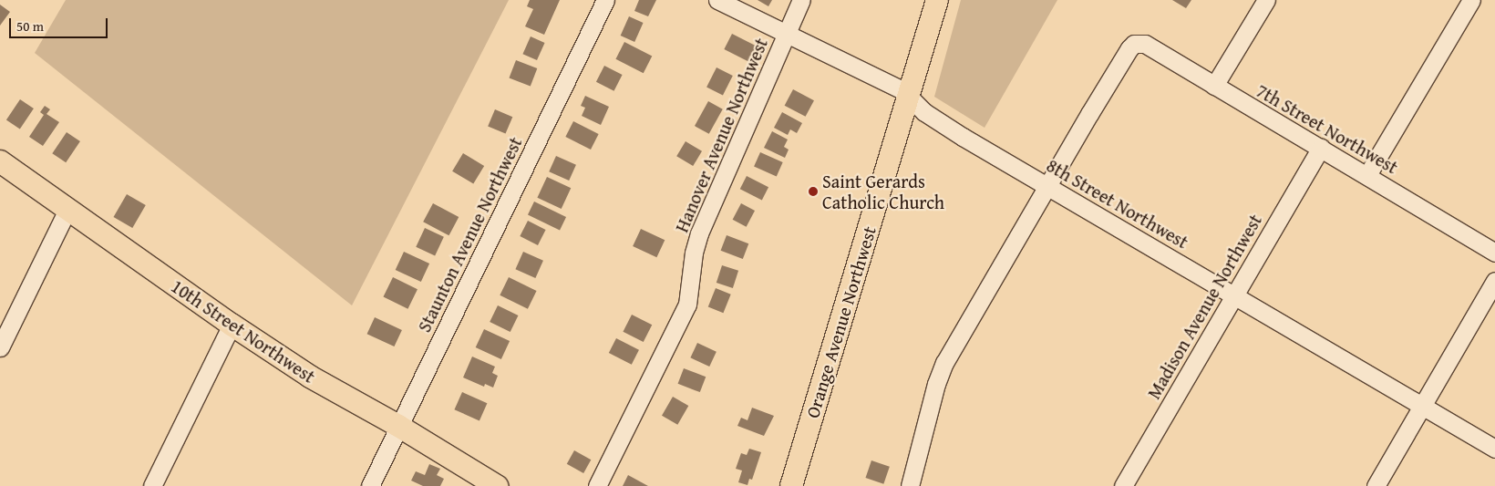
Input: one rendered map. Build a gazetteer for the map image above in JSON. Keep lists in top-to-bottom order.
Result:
{
  "streets": {
    "main road": ["Orange Avenue Northwest", "10th Street Northwest"],
    "street": [
      "7th Street Northwest",
      "Hanover Avenue Northwest",
      "8th Street Northwest",
      "Staunton Avenue Northwest",
      "Madison Avenue Northwest"
    ]
  },
  "crossings": [
    ["7th Street Northwest", "8th Street Northwest"],
    ["7th Street Northwest", "Madison Avenue Northwest"],
    ["Hanover Avenue Northwest", "8th Street Northwest"],
    ["8th Street Northwest", "Madison Avenue Northwest"],
    ["8th Street Northwest", "Orange Avenue Northwest"],
    ["Staunton Avenue Northwest", "10th Street Northwest"]
  ],
  "places": ["Saint Gerards Catholic Church"],
  "scale_bar": "50 m"
}
